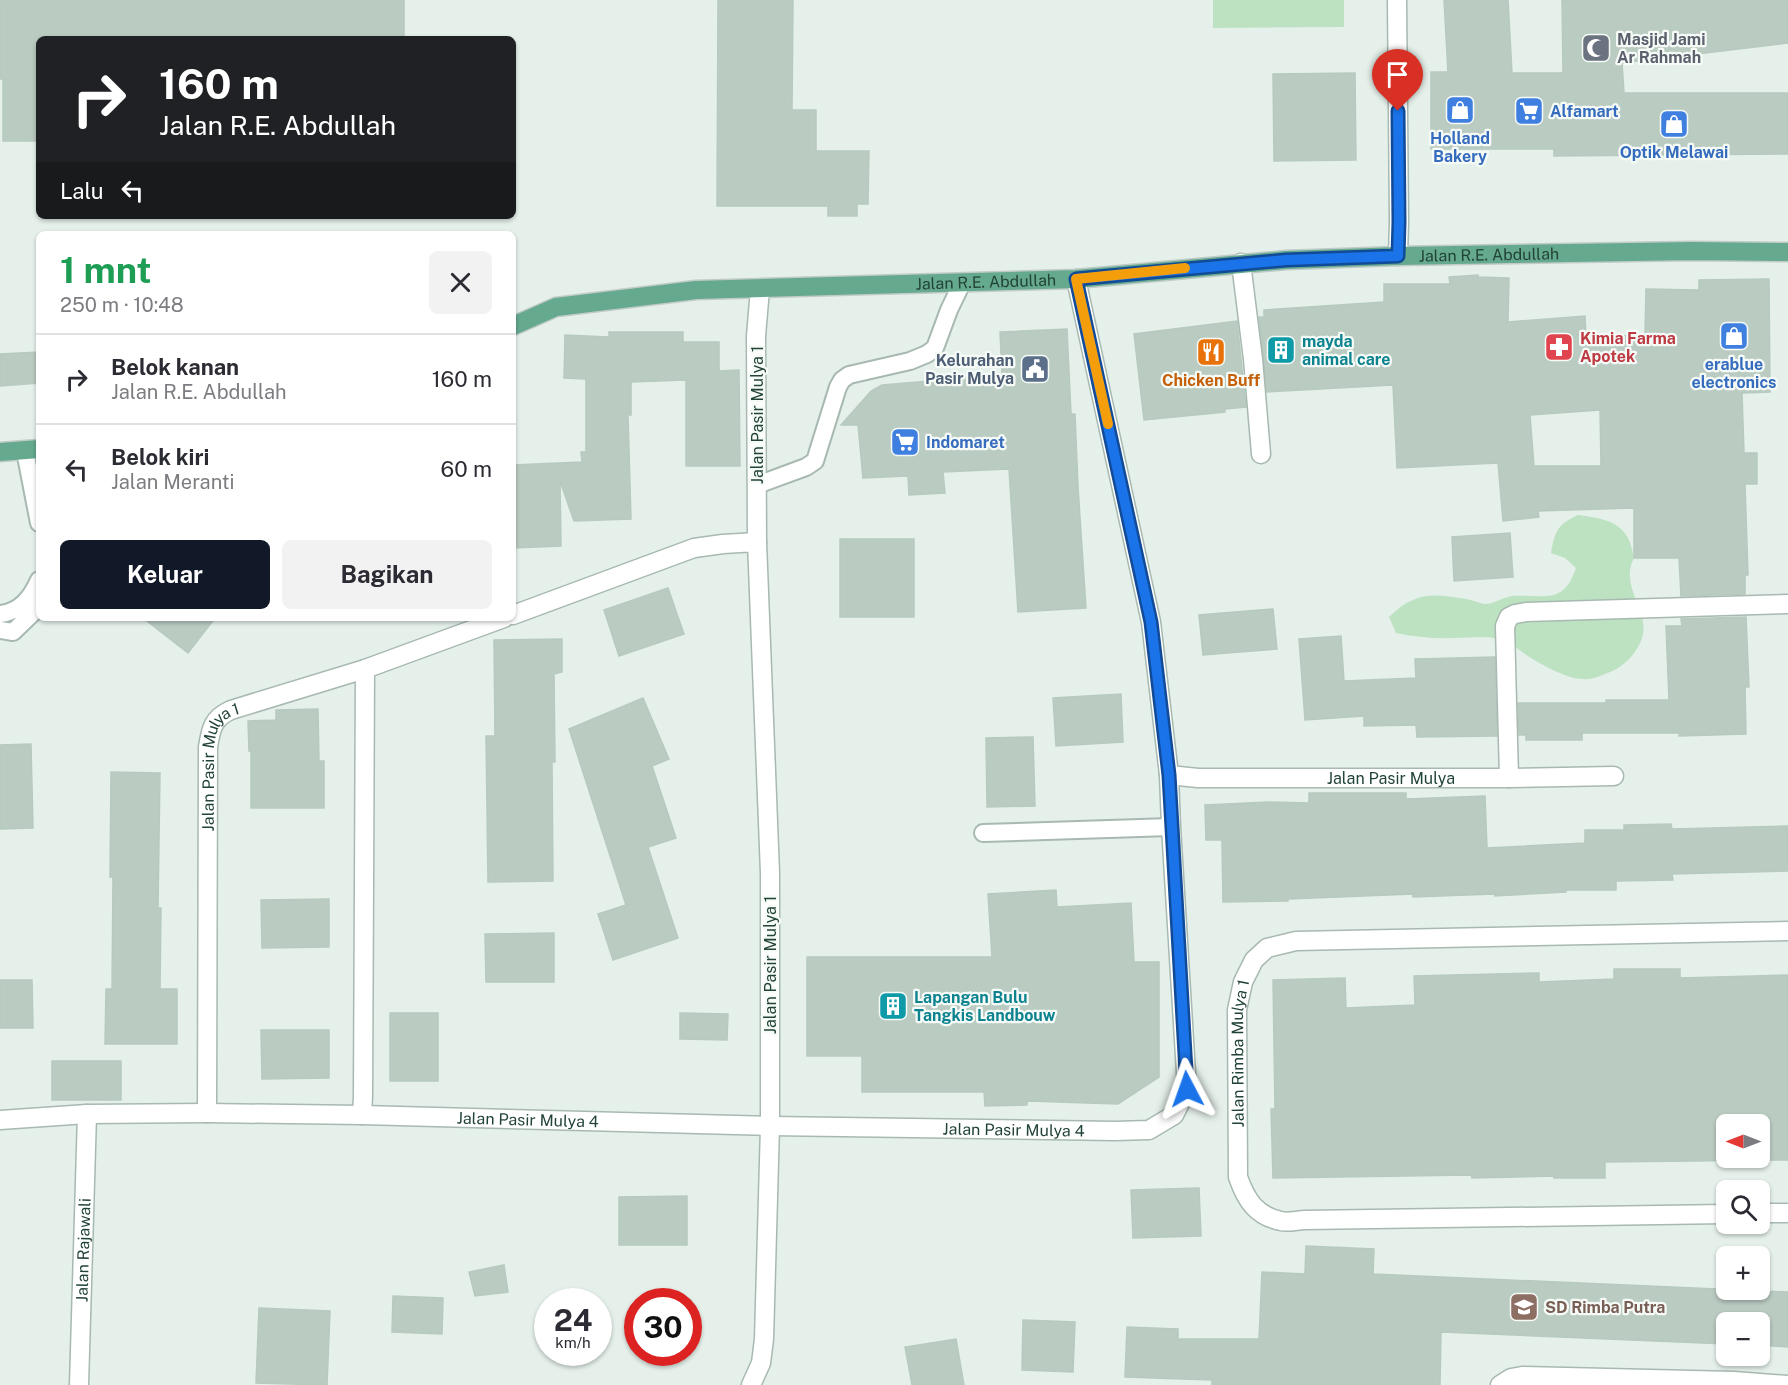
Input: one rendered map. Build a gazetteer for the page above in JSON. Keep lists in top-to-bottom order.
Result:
{
  "streets": {
    "main road": ["Jalan R.E. Abdullah"],
    "street": [
      "Jalan Pasir Mulya 1",
      "Jalan Pasir Mulya",
      "Jalan Rimba Mulya 1",
      "Jalan Pasir Mulya 4",
      "Jalan Rajawali"
    ]
  },
  "crossings": [
    ["Jalan R.E. Abdullah", "Jalan Pasir Mulya 1"],
    ["Jalan R.E. Abdullah", "Jalan Pasir Mulya 4"],
    ["Jalan Pasir Mulya 1", "Jalan Pasir Mulya 4"],
    ["Jalan Pasir Mulya", "Jalan Pasir Mulya 4"],
    ["Jalan Pasir Mulya 4", "Jalan Rajawali"]
  ],
  "places": {
    "mosque": ["Masjid Jami Ar Rahmah"],
    "shop": ["Holland Bakery", "Optik Melawai", "erablue electronics"],
    "supermarket": ["Alfamart", "Indomaret"],
    "pharmacy": ["Kimia Farma Apotek"],
    "building": ["mayda animal care", "Lapangan Bulu Tangkis Landbouw"],
    "restaurant": ["Chicken Buff"],
    "public building": ["Kelurahan Pasir Mulya"],
    "school or university": ["SD Rimba Putra"]
  },
  "north": "left",
  "page": {
    "turn": ["160 m", "Jalan R.E. Abdullah"],
    "then": "Lalu",
    "heading": ["1 mnt", "250 m · 10:48"],
    "list": [
      {
        "name": "Belok kanan",
        "note": "Jalan R.E. Abdullah",
        "value": "160 m"
      },
      {
        "name": "Belok kiri",
        "note": "Jalan Meranti",
        "value": "60 m"
      }
    ],
    "buttons": ["Keluar", "Bagikan"],
    "map_buttons": ["+", "−"],
    "speed": "24 km/h",
    "limit": "30"
  }
}
